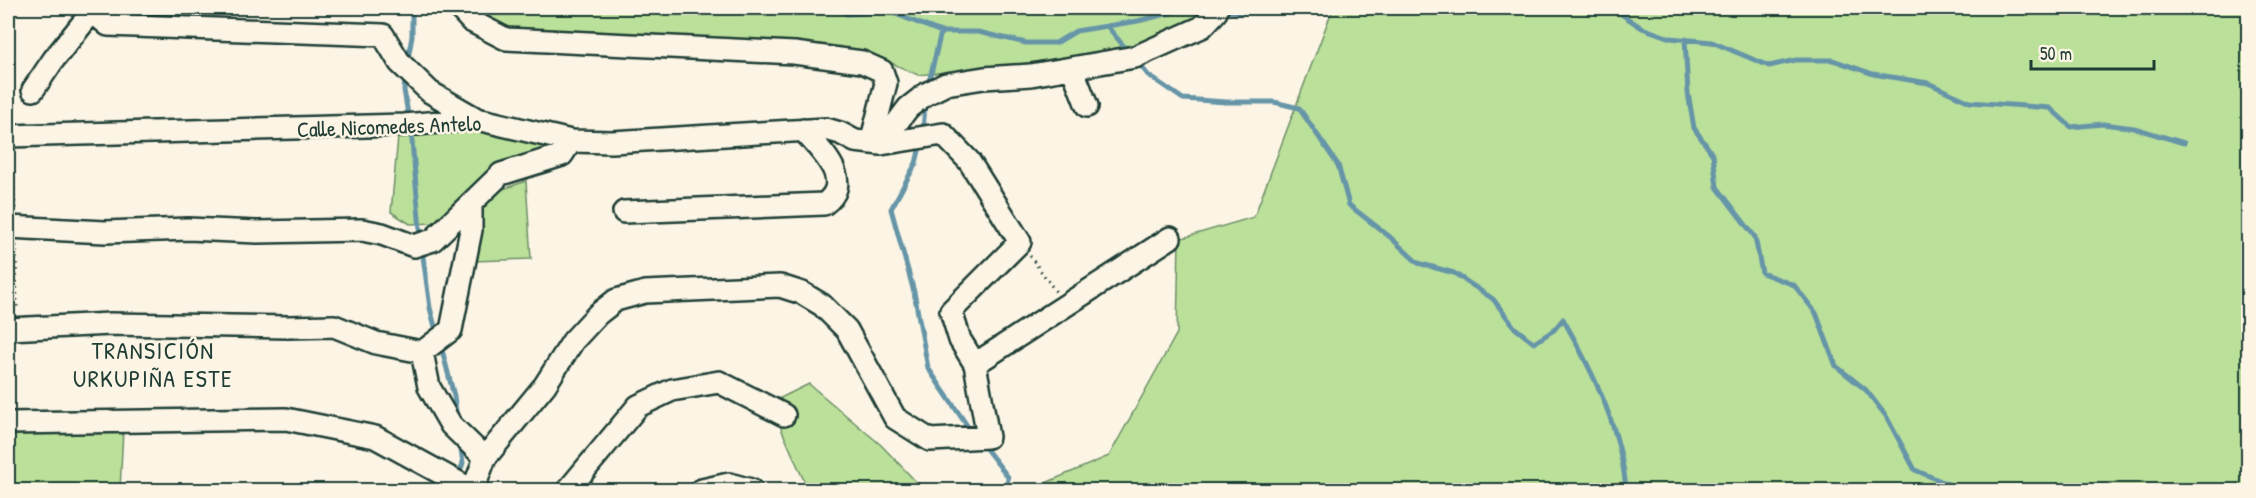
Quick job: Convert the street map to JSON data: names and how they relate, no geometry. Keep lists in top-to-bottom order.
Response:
{
  "streets": {
    "street": ["Calle Nicomedes Antelo"]
  },
  "districts": ["TRANSICIÓN URKUPIÑA ESTE"],
  "scale_bar": "50 m"
}
